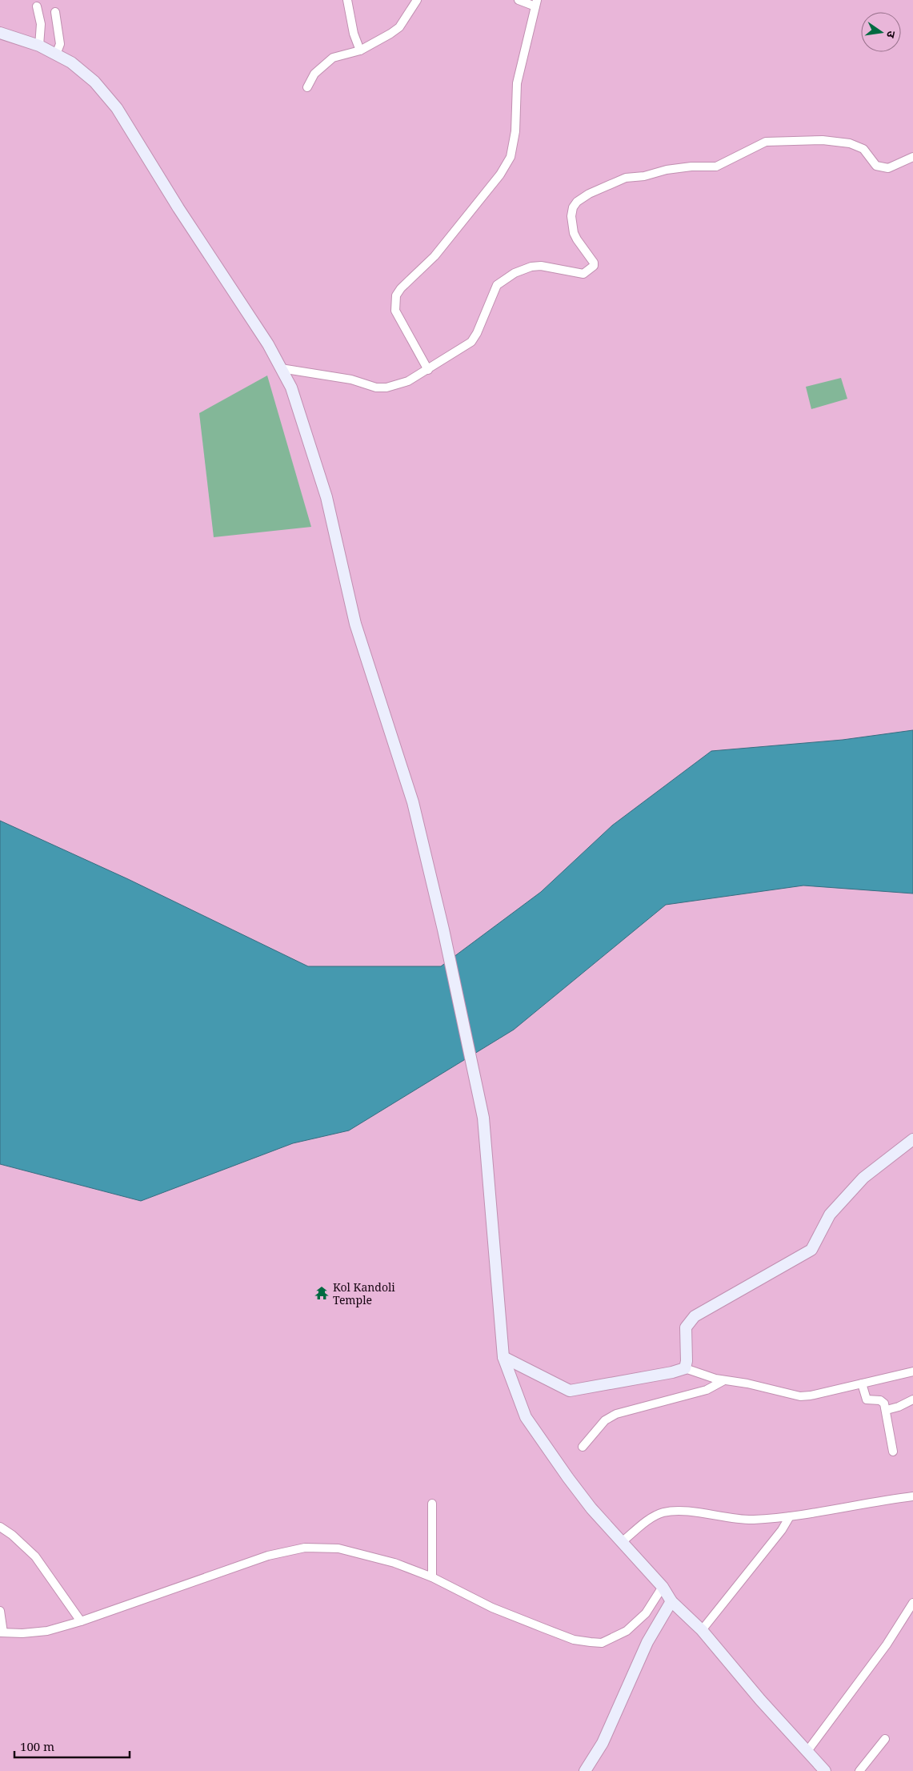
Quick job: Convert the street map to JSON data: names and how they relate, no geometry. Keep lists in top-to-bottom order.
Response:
{
  "places": {
    "temple": ["Kol Kandoli Temple"]
  },
  "scale_bar": "100 m",
  "north": "right"
}
